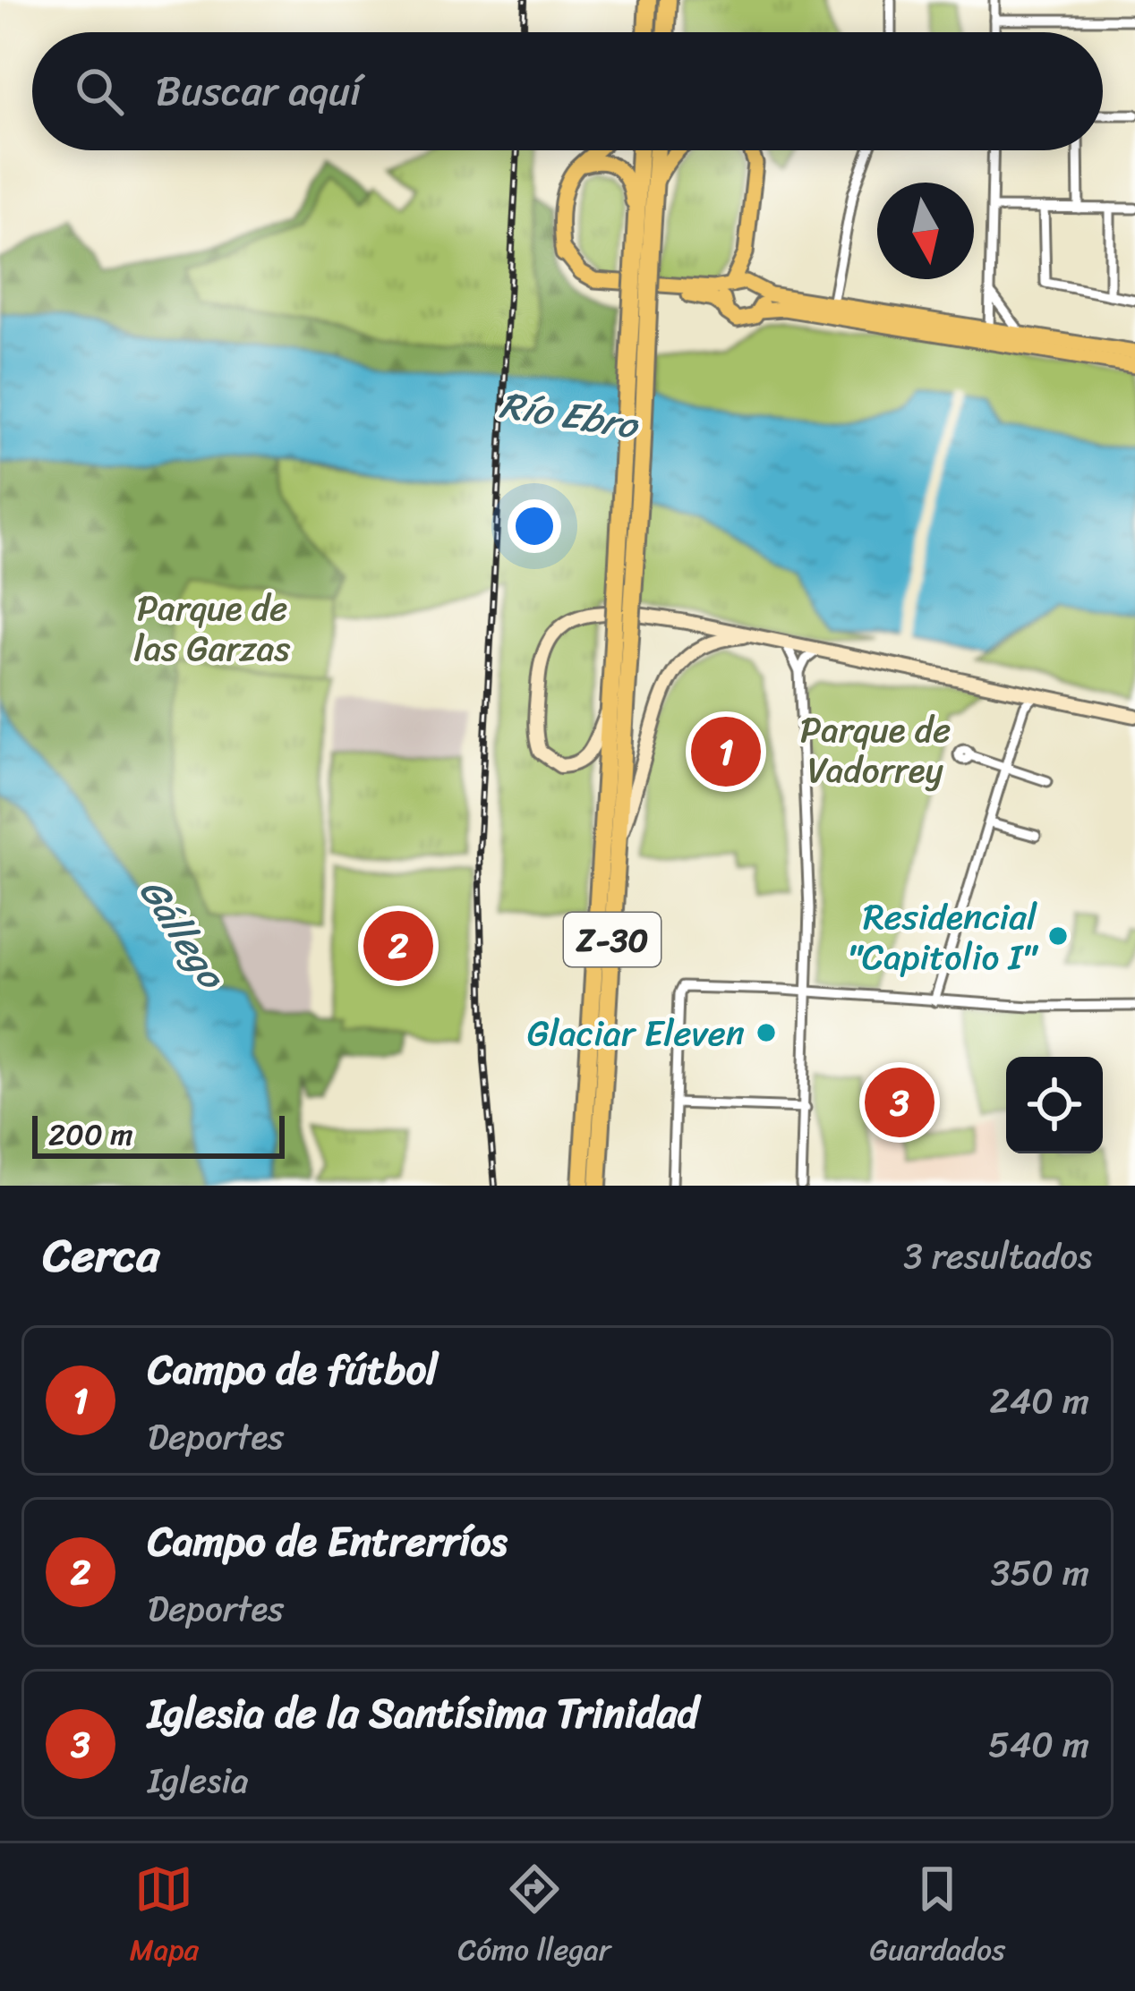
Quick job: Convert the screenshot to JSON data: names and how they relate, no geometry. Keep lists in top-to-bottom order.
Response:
{
  "streets": {
    "highway": ["Z-30"]
  },
  "water": ["Río Ebro", "Gállego"],
  "parks": ["Parque de las Garzas", "Parque de Vadorrey"],
  "places": ["Residencial \"Capitolio I\"", "Glaciar Eleven"],
  "scale_bar": "200 m",
  "north": "bottom",
  "page": {
    "search": "Buscar aquí",
    "pins": ["1", "2", "3"],
    "scale": "200 m",
    "heading": ["Cerca", "3 resultados"],
    "list": [
      {
        "mark": "1",
        "name": "Campo de fútbol",
        "note": "Deportes",
        "value": "240 m"
      },
      {
        "mark": "2",
        "name": "Campo de Entrerríos",
        "note": "Deportes",
        "value": "350 m"
      },
      {
        "mark": "3",
        "name": "Iglesia de la Santísima Trinidad",
        "note": "Iglesia",
        "value": "540 m"
      }
    ],
    "nav": ["Mapa", "Cómo llegar", "Guardados"]
  }
}
